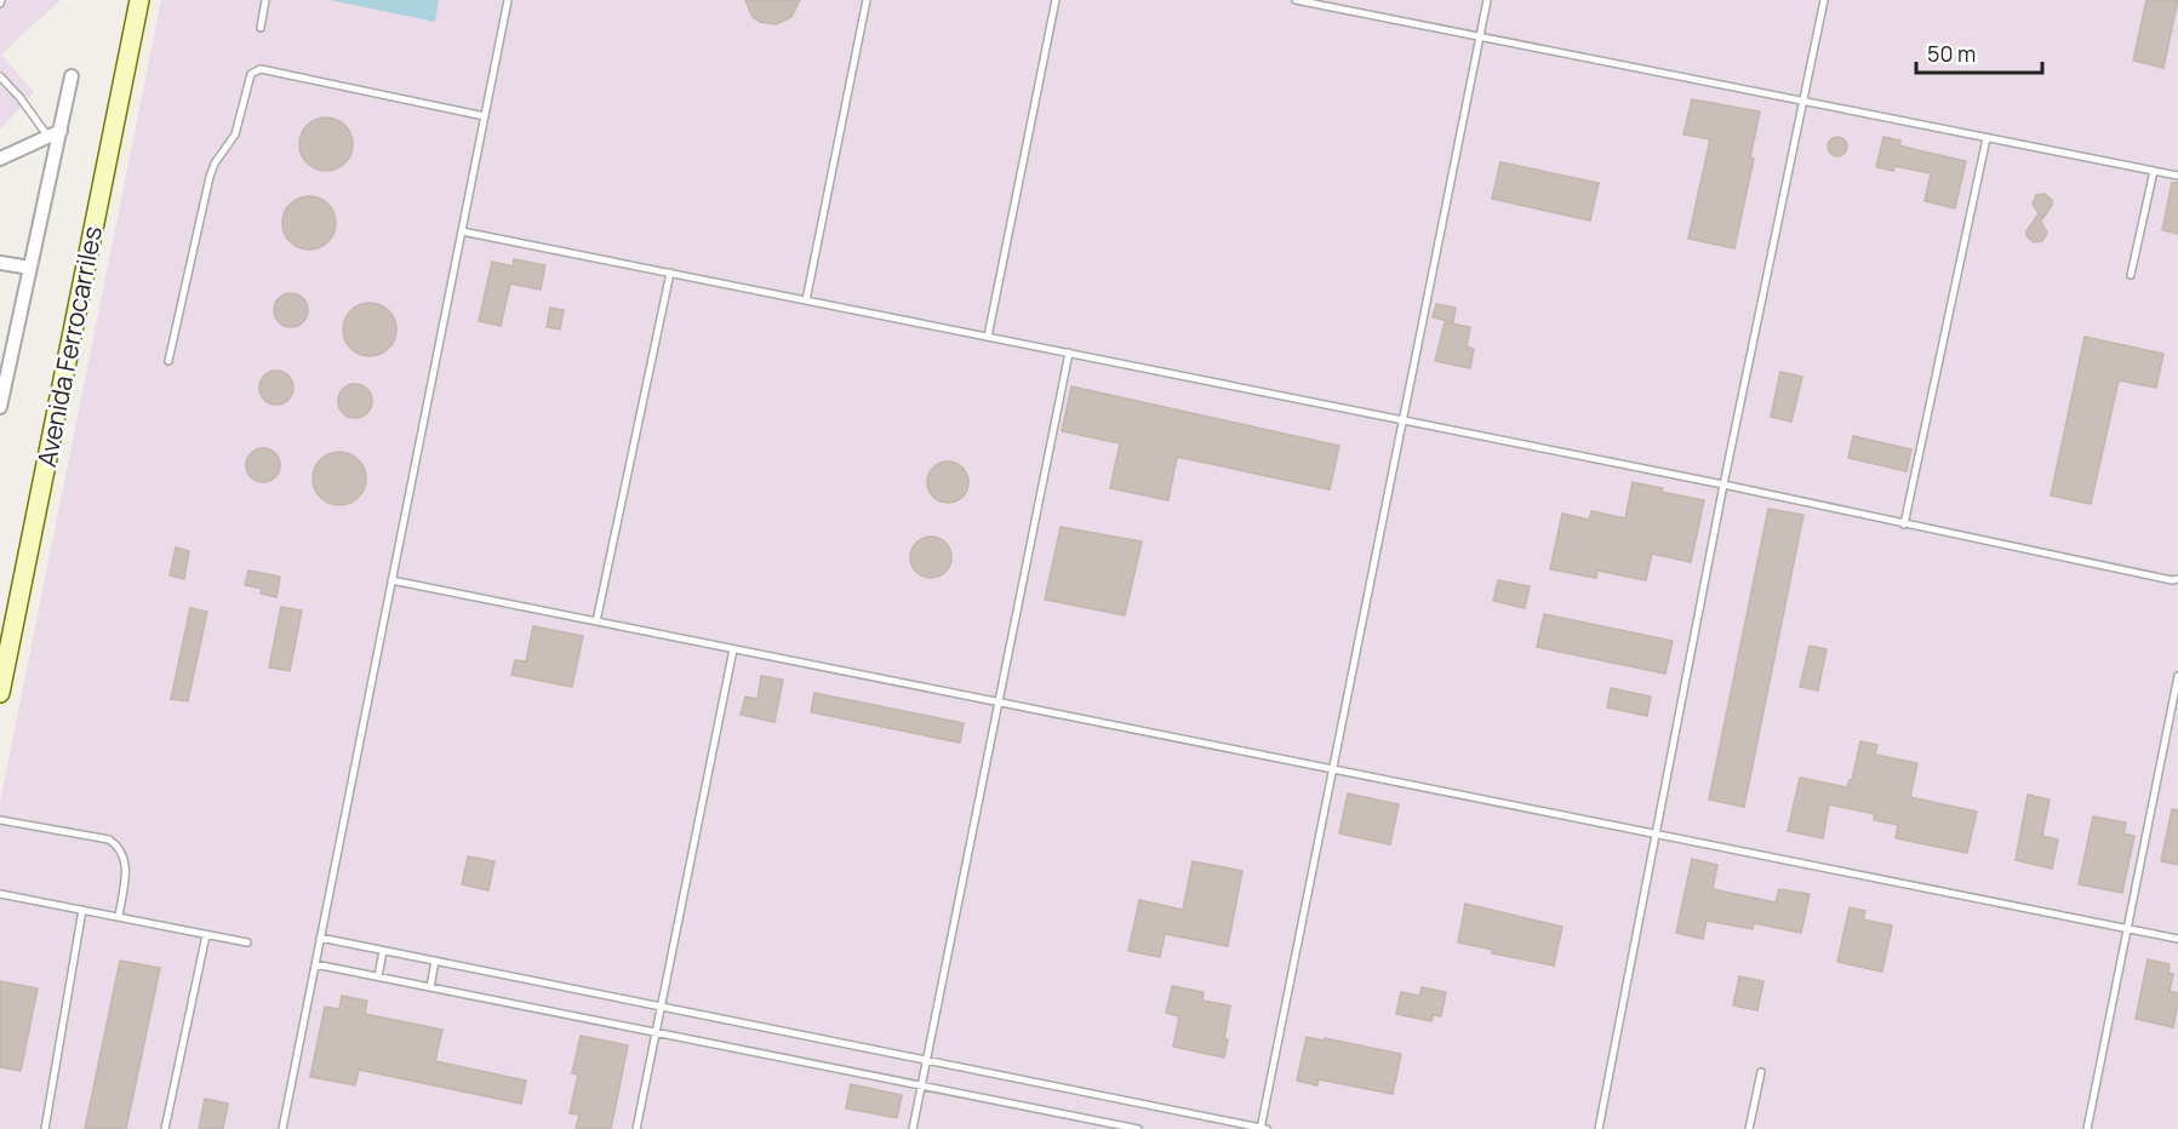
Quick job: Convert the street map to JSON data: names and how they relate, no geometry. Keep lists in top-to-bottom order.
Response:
{
  "streets": {
    "main road": ["Avenida Ferrocarriles"]
  },
  "scale_bar": "50 m"
}
